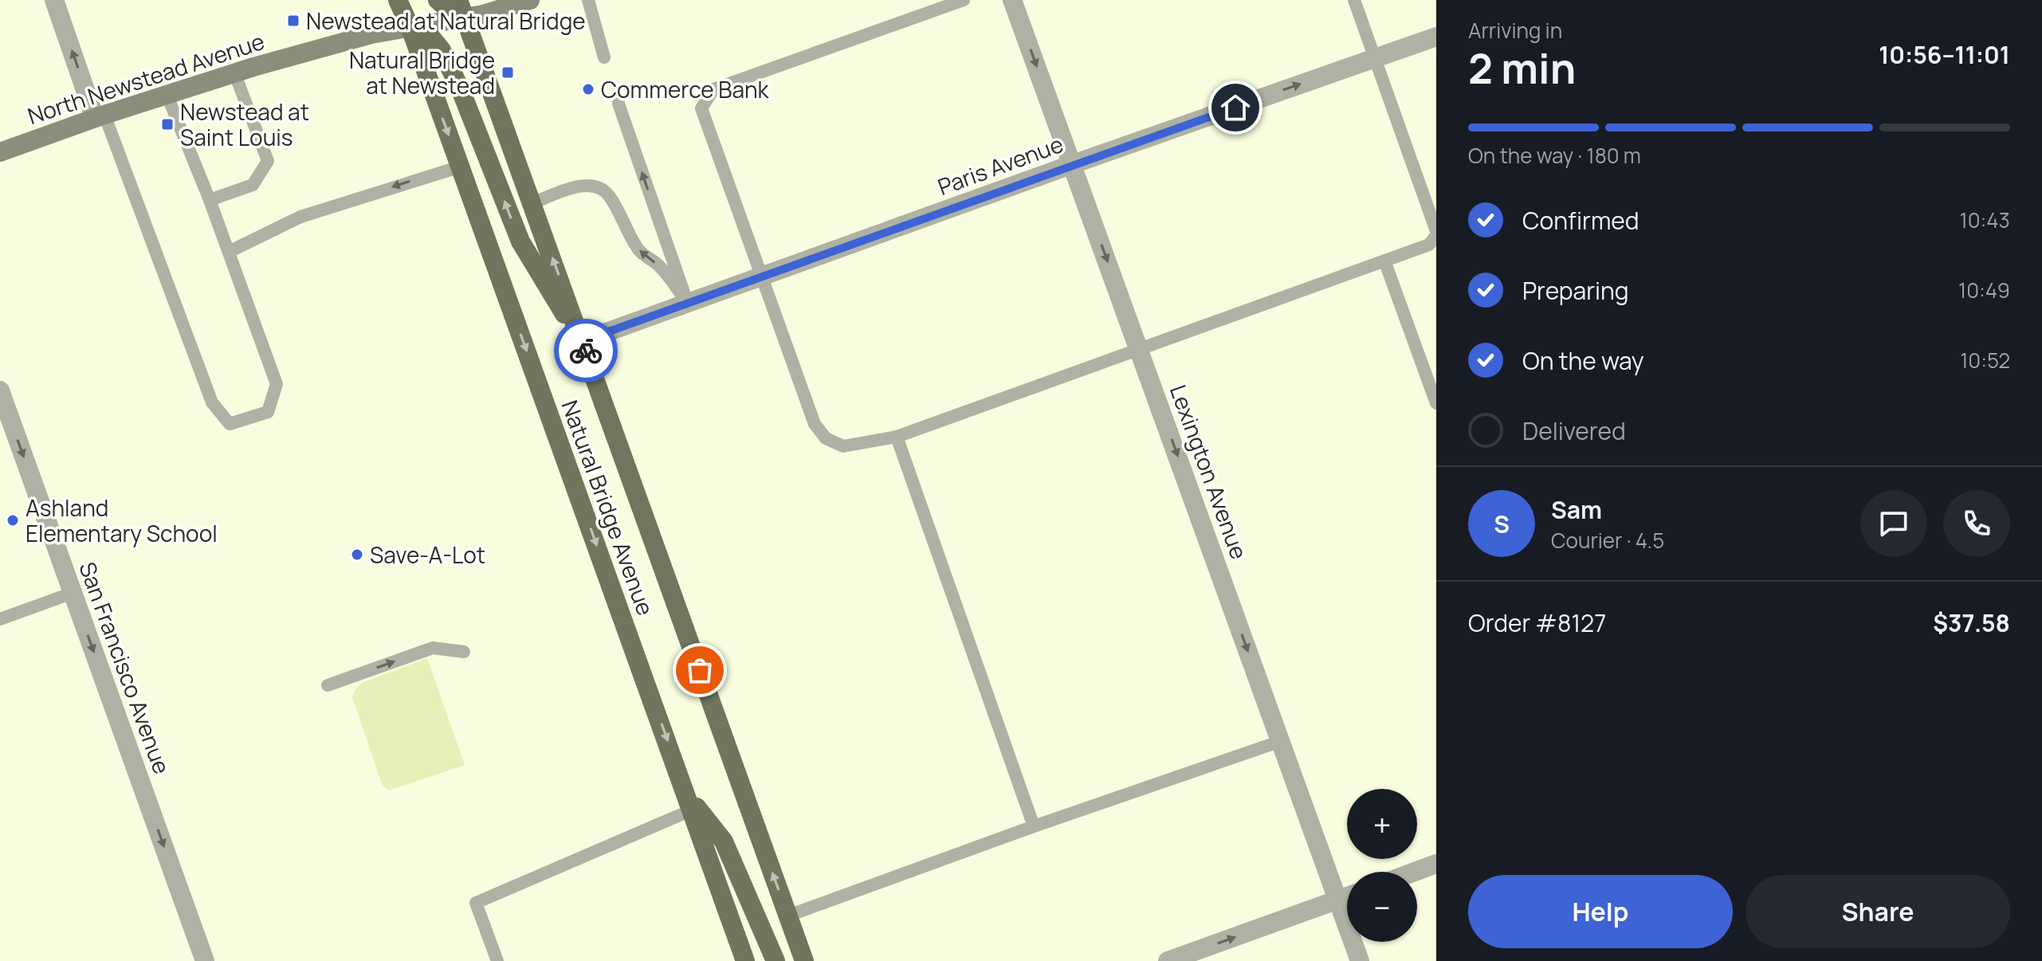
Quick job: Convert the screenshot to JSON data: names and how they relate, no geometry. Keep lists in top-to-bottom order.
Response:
{
  "streets": {
    "main road": ["Natural Bridge Avenue"],
    "street": [
      "North Newstead Avenue",
      "Paris Avenue",
      "Lexington Avenue",
      "San Francisco Avenue"
    ]
  },
  "crossings": [
    ["North Newstead Avenue", "Natural Bridge Avenue"],
    ["Paris Avenue", "Lexington Avenue"],
    ["Paris Avenue", "Natural Bridge Avenue"]
  ],
  "one_way": ["Paris Avenue", "Lexington Avenue", "San Francisco Avenue"],
  "places": {
    "transit": ["Newstead at Natural Bridge", "Natural Bridge at Newstead", "Newstead at Saint Louis"],
    "other": ["Commerce Bank", "Ashland Elementary School", "Save-A-Lot"]
  },
  "page": {
    "heading": ["2 min", "Arriving in", "10:56–11:01"],
    "panel": [
      "Sam",
      "Courier · 4.5",
      "Order #8127",
      "$37.58"
    ],
    "bar": "On the way · 180 m",
    "list": [
      ["Confirmed", "10:43"],
      ["Preparing", "10:49"],
      ["On the way", "10:52"],
      "Delivered"
    ],
    "round": "S",
    "map_buttons": ["+", "−"],
    "buttons": ["Help", "Share"]
  }
}
